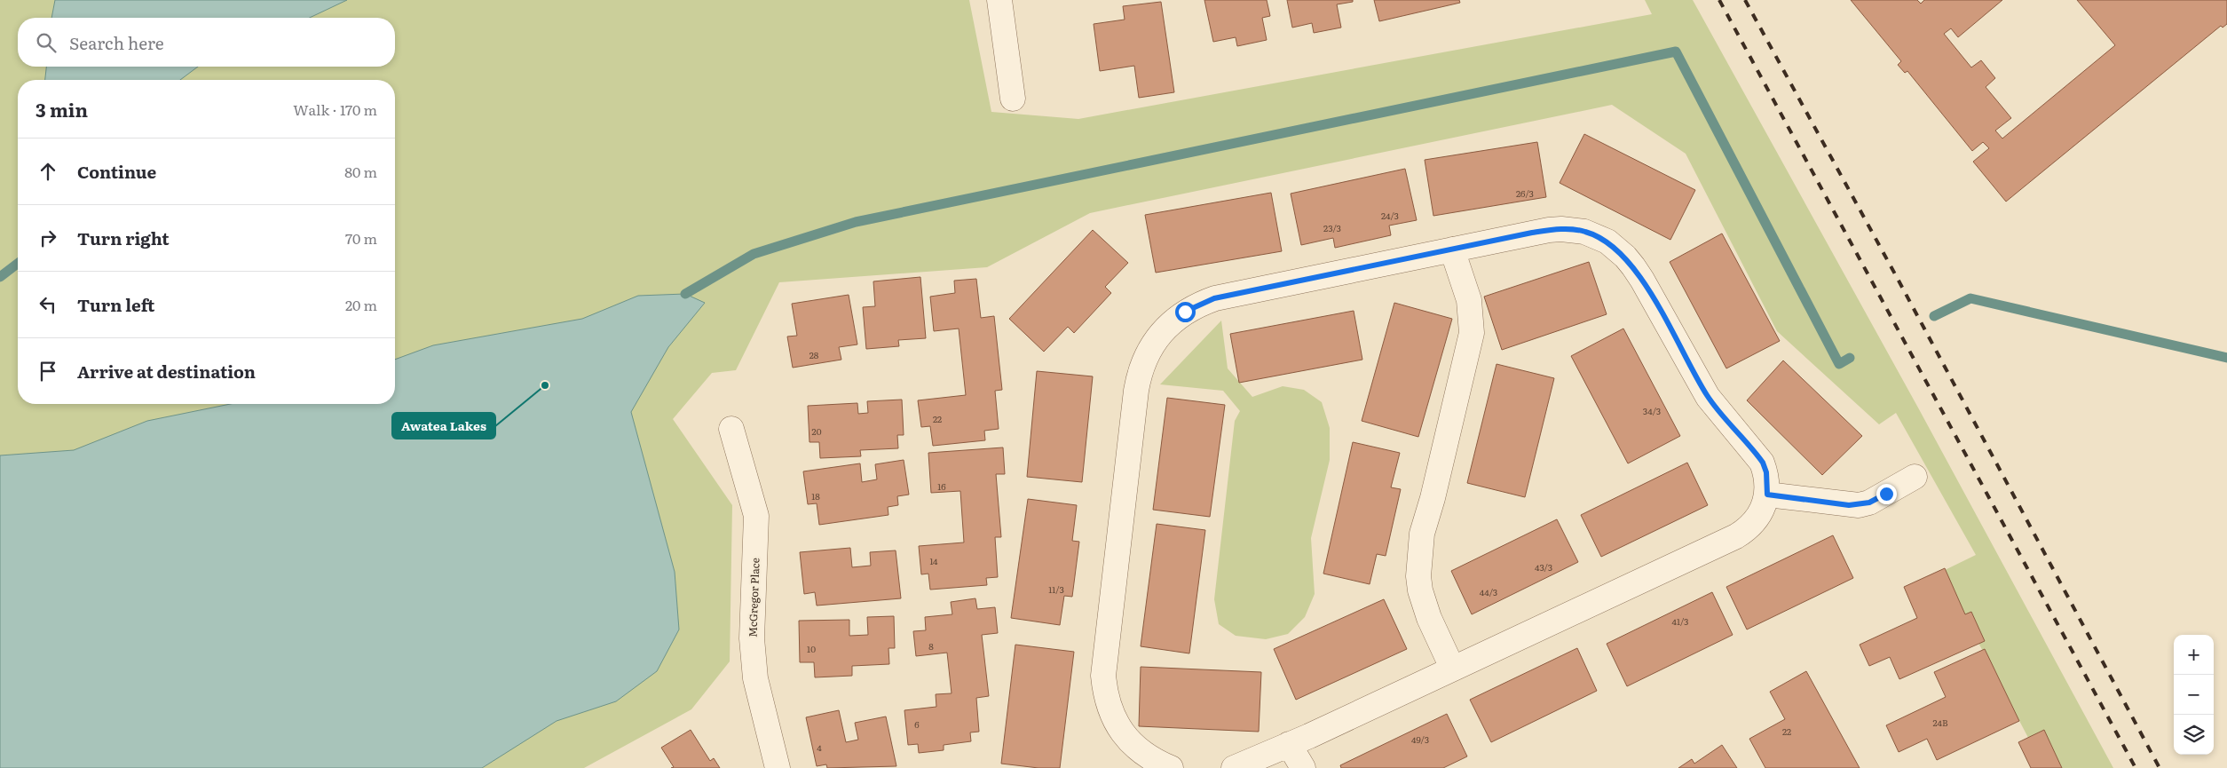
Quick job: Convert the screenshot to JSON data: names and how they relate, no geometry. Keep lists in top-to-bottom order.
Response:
{
  "streets": {
    "street": ["McGregor Place"]
  },
  "places": ["Awatea Lakes"],
  "house_numbers": [
    "26/3",
    "24/3",
    "23/3",
    "28",
    "34/3",
    "22",
    "20",
    "16",
    "18",
    "14",
    "43/3",
    "11/3",
    "44/3",
    "41/3",
    "8",
    "10",
    "24B",
    "6",
    "22",
    "49/3",
    "4"
  ],
  "page": {
    "search": "Search here",
    "heading": ["3 min", "Walk · 170 m"],
    "list": [
      ["Continue", "80 m"],
      ["Turn right", "70 m"],
      ["Turn left", "20 m"],
      "Arrive at destination"
    ],
    "map_buttons": ["+", "−"]
  }
}
